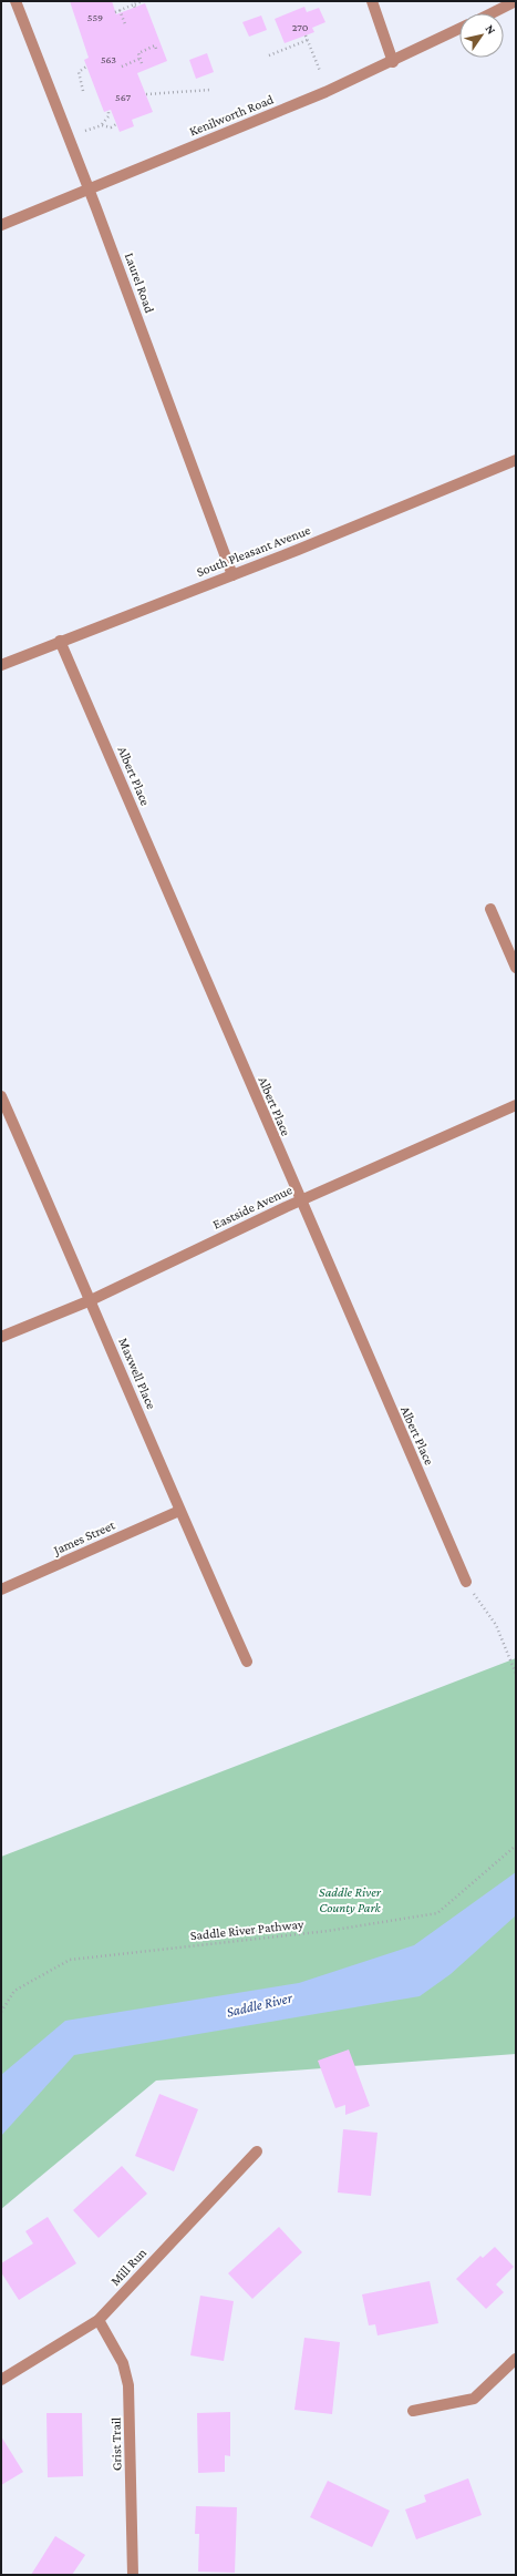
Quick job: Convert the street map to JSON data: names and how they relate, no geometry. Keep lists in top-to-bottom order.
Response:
{
  "streets": {
    "street": [
      "Kenilworth Road",
      "Laurel Road",
      "South Pleasant Avenue",
      "Albert Place",
      "Eastside Avenue",
      "Maxwell Place",
      "James Street",
      "Mill Run",
      "Grist Trail"
    ],
    "path": ["Saddle River Pathway"]
  },
  "crossings": [
    ["Kenilworth Road", "Laurel Road"],
    ["Laurel Road", "South Pleasant Avenue"],
    ["South Pleasant Avenue", "Albert Place"],
    ["Albert Place", "Eastside Avenue"],
    ["Eastside Avenue", "Maxwell Place"],
    ["Maxwell Place", "James Street"],
    ["Mill Run", "Grist Trail"]
  ],
  "water": ["Saddle River"],
  "parks": ["Saddle River County Park"],
  "house_numbers": [
    "559",
    "270",
    "563",
    "567"
  ],
  "north": "top right"
}
